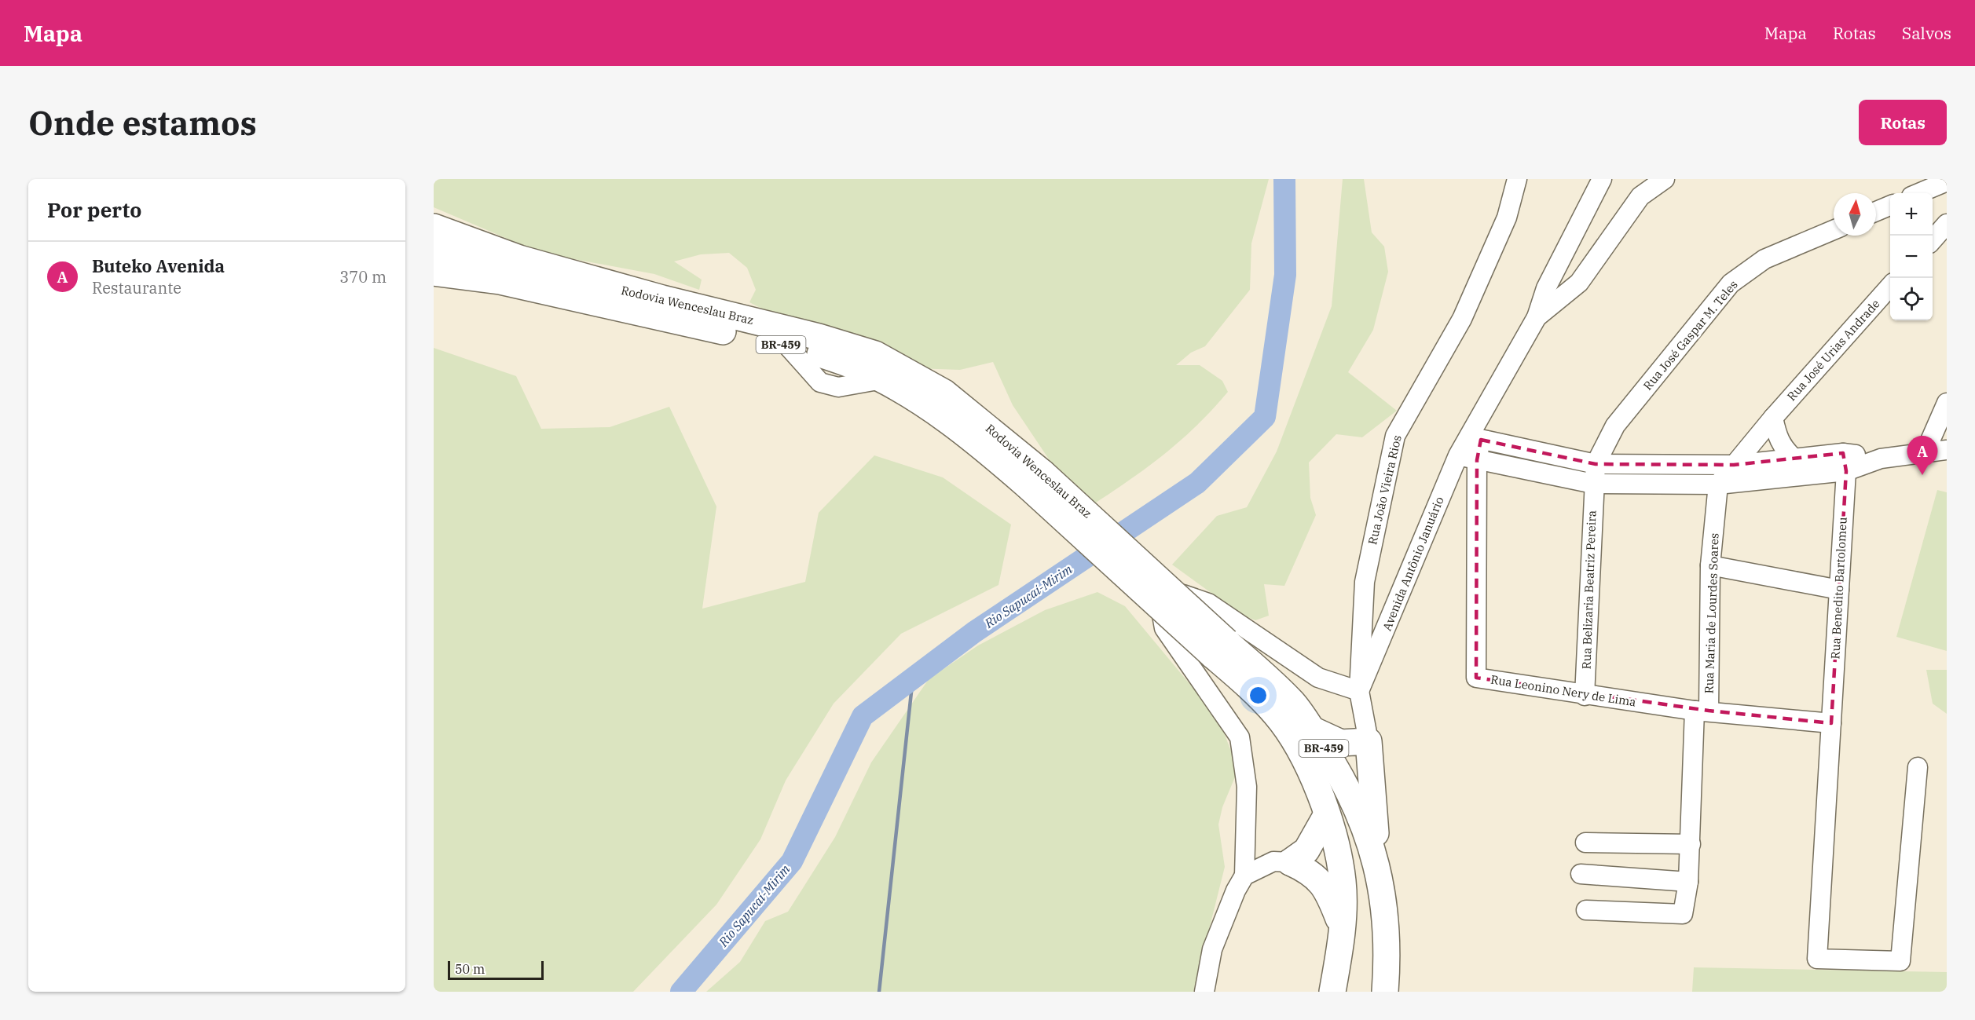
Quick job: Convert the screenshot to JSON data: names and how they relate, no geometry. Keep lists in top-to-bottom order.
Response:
{
  "streets": {
    "highway": ["Rodovia Wenceslau Braz", "BR-459"],
    "street": [
      "Rua José Gaspar M. Teles",
      "Rua José Urias Andrade",
      "Rua João Vieira Rios",
      "Avenida Antônio Januário",
      "Rua Benedito Bartolomeu",
      "Rua Belizaria Beatriz Pereira",
      "Rua Maria de Lourdes Soares",
      "Rua Leonino Nery de Lima"
    ]
  },
  "crossings": [
    ["Rodovia Wenceslau Braz", "BR-459"],
    ["Rua José Gaspar M. Teles", "Rua Belizaria Beatriz Pereira"],
    ["Rua João Vieira Rios", "Avenida Antônio Januário"],
    ["Avenida Antônio Januário", "Rua Leonino Nery de Lima"],
    ["Rua Benedito Bartolomeu", "Rua Leonino Nery de Lima"],
    ["Rua Belizaria Beatriz Pereira", "Rua Leonino Nery de Lima"],
    ["Rua Maria de Lourdes Soares", "Rua Leonino Nery de Lima"]
  ],
  "water": ["Rio Sapucaí-Mirim"],
  "scale_bar": "50 m",
  "north": "top",
  "page": {
    "header": "Mapa",
    "nav": ["Mapa", "Rotas", "Salvos"],
    "buttons": "Rotas",
    "title": "Onde estamos",
    "heading": "Por perto",
    "map_buttons": ["+", "−"],
    "list": [
      {
        "mark": "A",
        "name": "Buteko Avenida",
        "note": "Restaurante",
        "value": "370 m"
      }
    ],
    "pins": "A",
    "scale": "50 m"
  }
}
